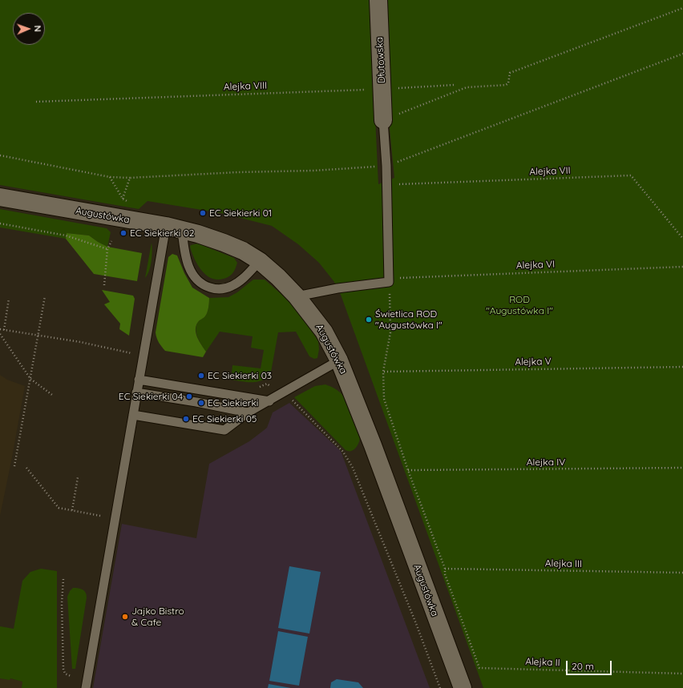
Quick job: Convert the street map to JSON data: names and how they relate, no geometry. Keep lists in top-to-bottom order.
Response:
{
  "streets": {
    "street": ["Dłutowska", "Augustówka"],
    "path": [
      "Alejka VIII",
      "Alejka VII",
      "Alejka VI",
      "Alejka V",
      "Alejka IV",
      "Alejka III",
      "Alejka II"
    ]
  },
  "crossings": [
    ["Dłutowska", "Alejka VIII"],
    ["Alejka III", "Alejka II"]
  ],
  "parks": ["ROD \"Augustówka I\""],
  "places": [
    "EC Siekierki 01",
    "EC Siekierki 02",
    "Świetlica ROD \"Augustówka I\"",
    "EC Siekierki 03",
    "EC Siekierki 04",
    "EC Siekierki",
    "EC Siekierki 05",
    "Jajko Bistro & Cafe"
  ],
  "scale_bar": "20 m",
  "north": "right"
}
